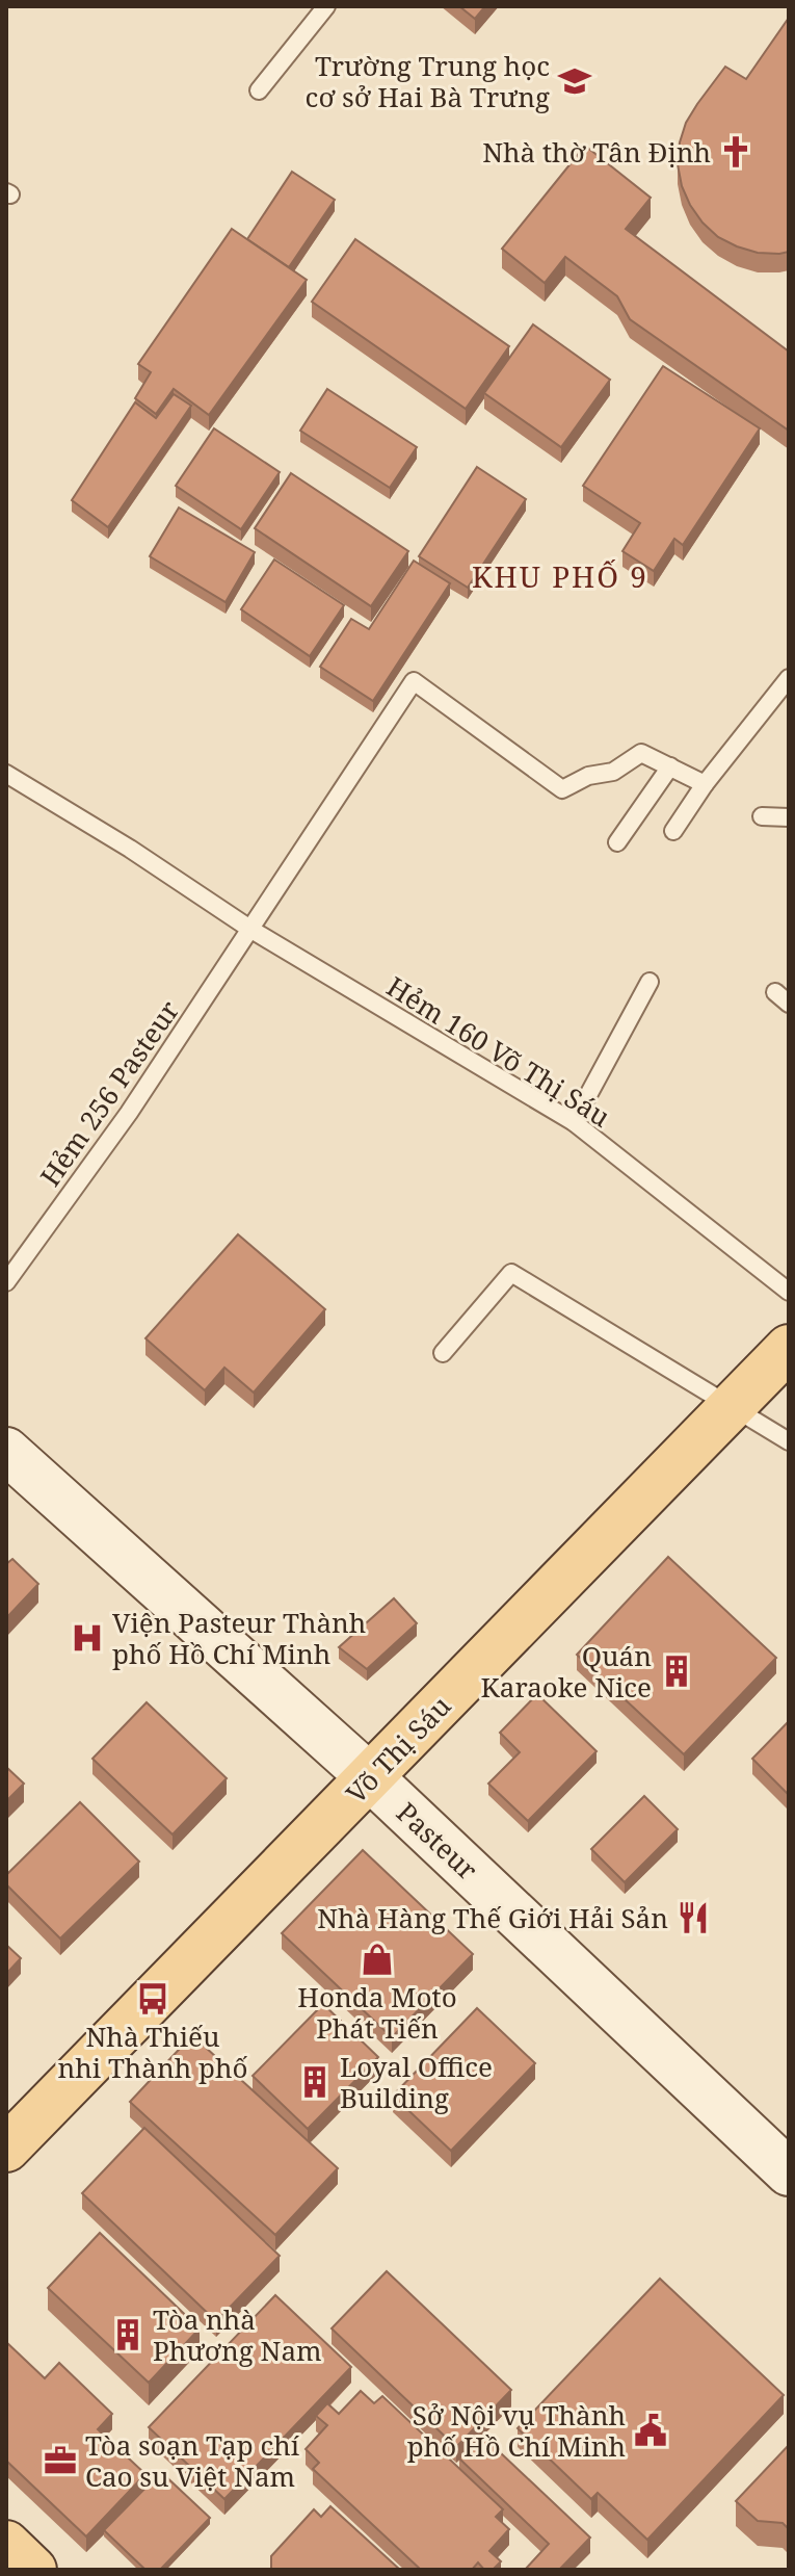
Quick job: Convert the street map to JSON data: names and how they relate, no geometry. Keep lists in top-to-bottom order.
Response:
{
  "streets": {
    "main road": ["Võ Thị Sáu", "Pasteur"],
    "lane": ["Hẻm 160 Võ Thị Sáu", "Hẻm 256 Pasteur"]
  },
  "crossings": [
    ["Hẻm 160 Võ Thị Sáu", "Hẻm 256 Pasteur"],
    ["Võ Thị Sáu", "Pasteur"]
  ],
  "districts": ["KHU PHỐ 9"],
  "places": {
    "school or university": ["Trường Trung học cơ sở Hai Bà Trưng"],
    "church": ["Nhà thờ Tân Định"],
    "hospital": ["Viện Pasteur Thành phố Hồ Chí Minh"],
    "building": ["Quán Karaoke Nice", "Loyal Office Building", "Tòa nhà Phương Nam"],
    "restaurant": ["Nhà Hàng Thế Giới Hải Sản"],
    "shop": ["Honda Moto Phát Tiến"],
    "bus stop": ["Nhà Thiếu nhi Thành phố"],
    "public building": ["Sở Nội vụ Thành phố Hồ Chí Minh"],
    "office": ["Tòa soạn Tạp chí Cao su Việt Nam"]
  }
}
